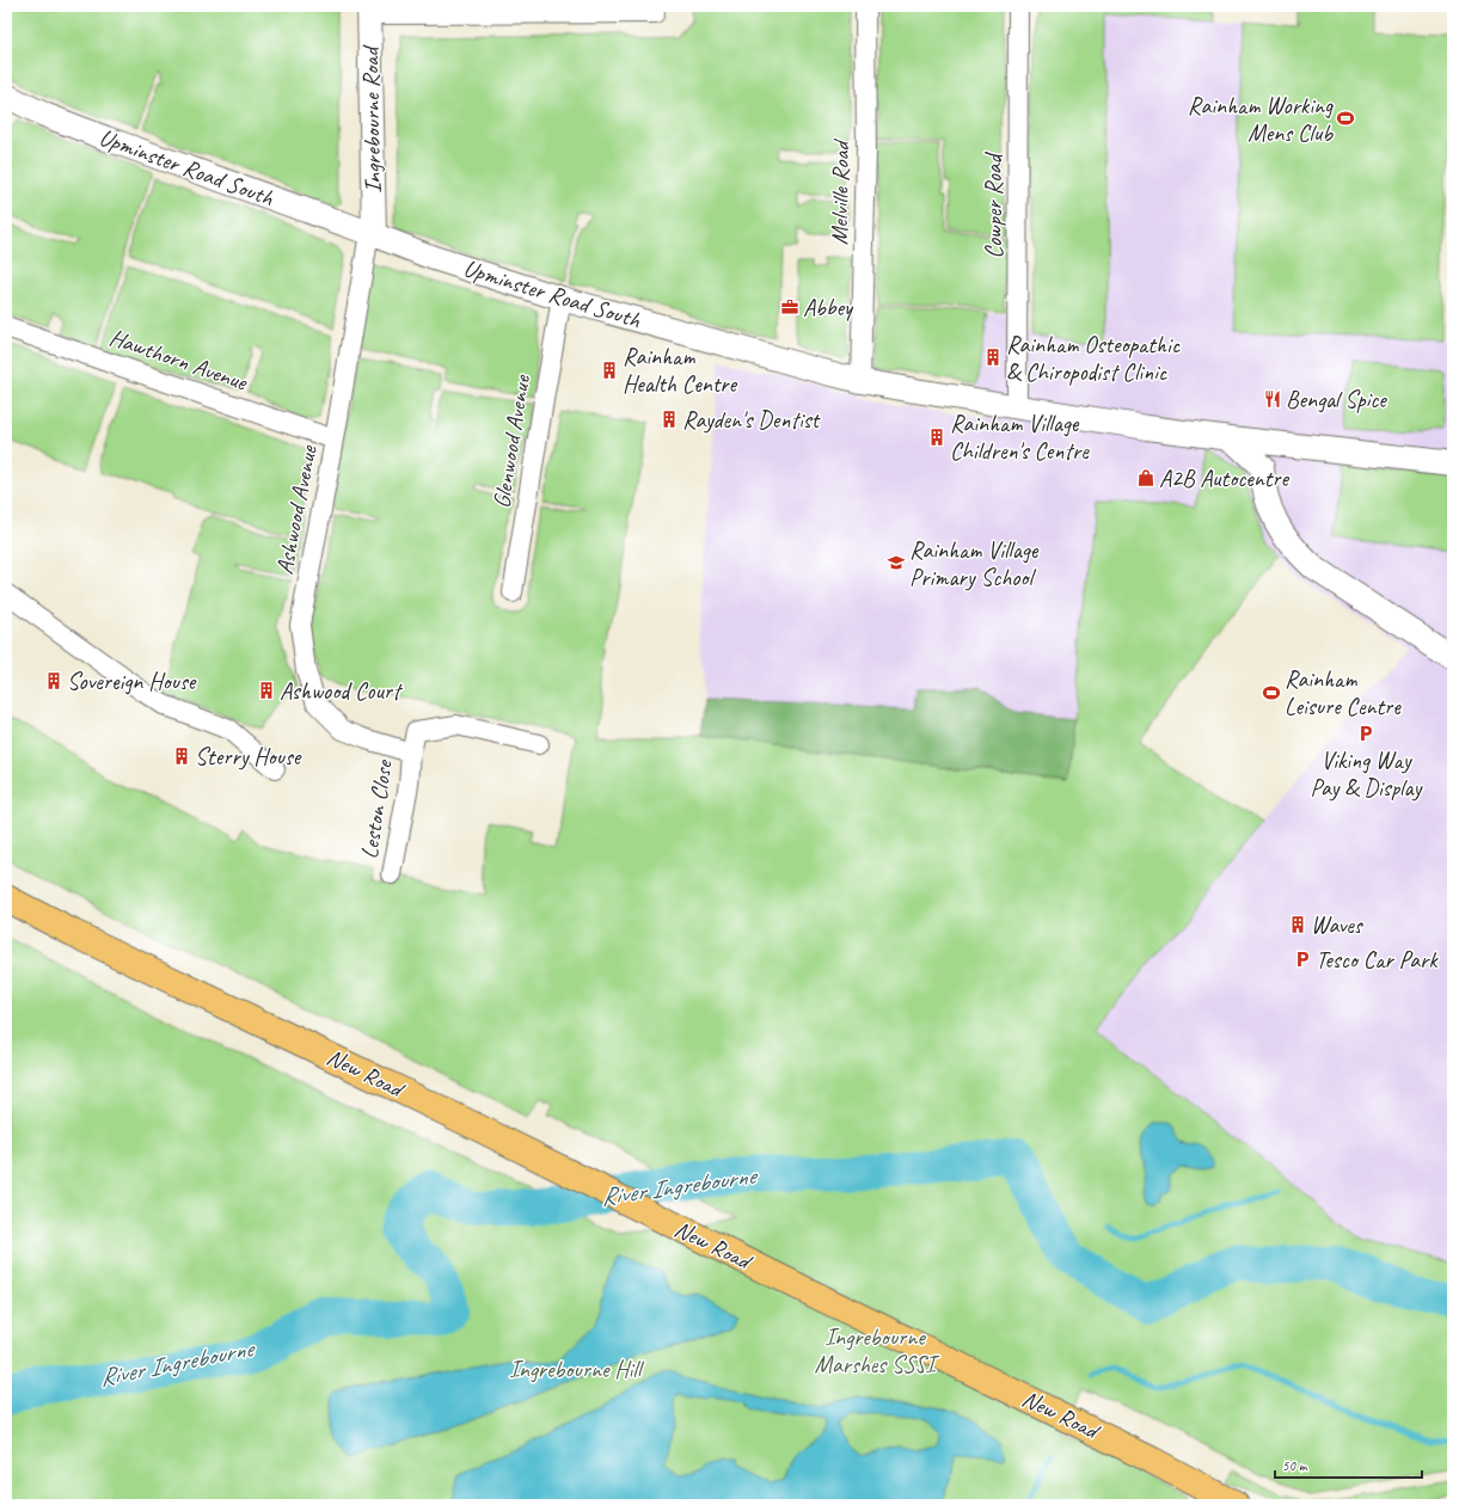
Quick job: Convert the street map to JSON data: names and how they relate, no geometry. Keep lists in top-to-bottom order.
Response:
{
  "streets": {
    "main road": ["New Road"],
    "street": [
      "Ingrebourne Road",
      "Upminster Road South",
      "Melville Road",
      "Cowper Road",
      "Hawthorn Avenue",
      "Glenwood Avenue",
      "Ashwood Avenue",
      "Leston Close"
    ]
  },
  "crossings": [
    ["Ingrebourne Road", "Upminster Road South"],
    ["Ingrebourne Road", "Ashwood Avenue"],
    ["Upminster Road South", "Melville Road"],
    ["Upminster Road South", "Cowper Road"],
    ["Upminster Road South", "Glenwood Avenue"],
    ["Upminster Road South", "Ashwood Avenue"],
    ["Hawthorn Avenue", "Ashwood Avenue"],
    ["Ashwood Avenue", "Leston Close"]
  ],
  "water": ["River Ingrebourne"],
  "parks": ["Ingrebourne Marshes SSSI", "Ingrebourne Hill"],
  "places": {
    "sports": ["Rainham Working Mens Club", "Rainham Leisure Centre"],
    "office": ["Abbey"],
    "building": [
      "Rainham Osteopathic & Chiropodist Clinic",
      "Rainham Health Centre",
      "Rayden's Dentist",
      "Rainham Village Children's Centre",
      "Sovereign House",
      "Ashwood Court",
      "Sterry House",
      "Waves"
    ],
    "restaurant": ["Bengal Spice"],
    "shop": ["A2B Autocentre"],
    "school or university": ["Rainham Village Primary School"],
    "parking": ["Viking Way Pay & Display", "Tesco Car Park"]
  },
  "scale_bar": "50 m"
}
